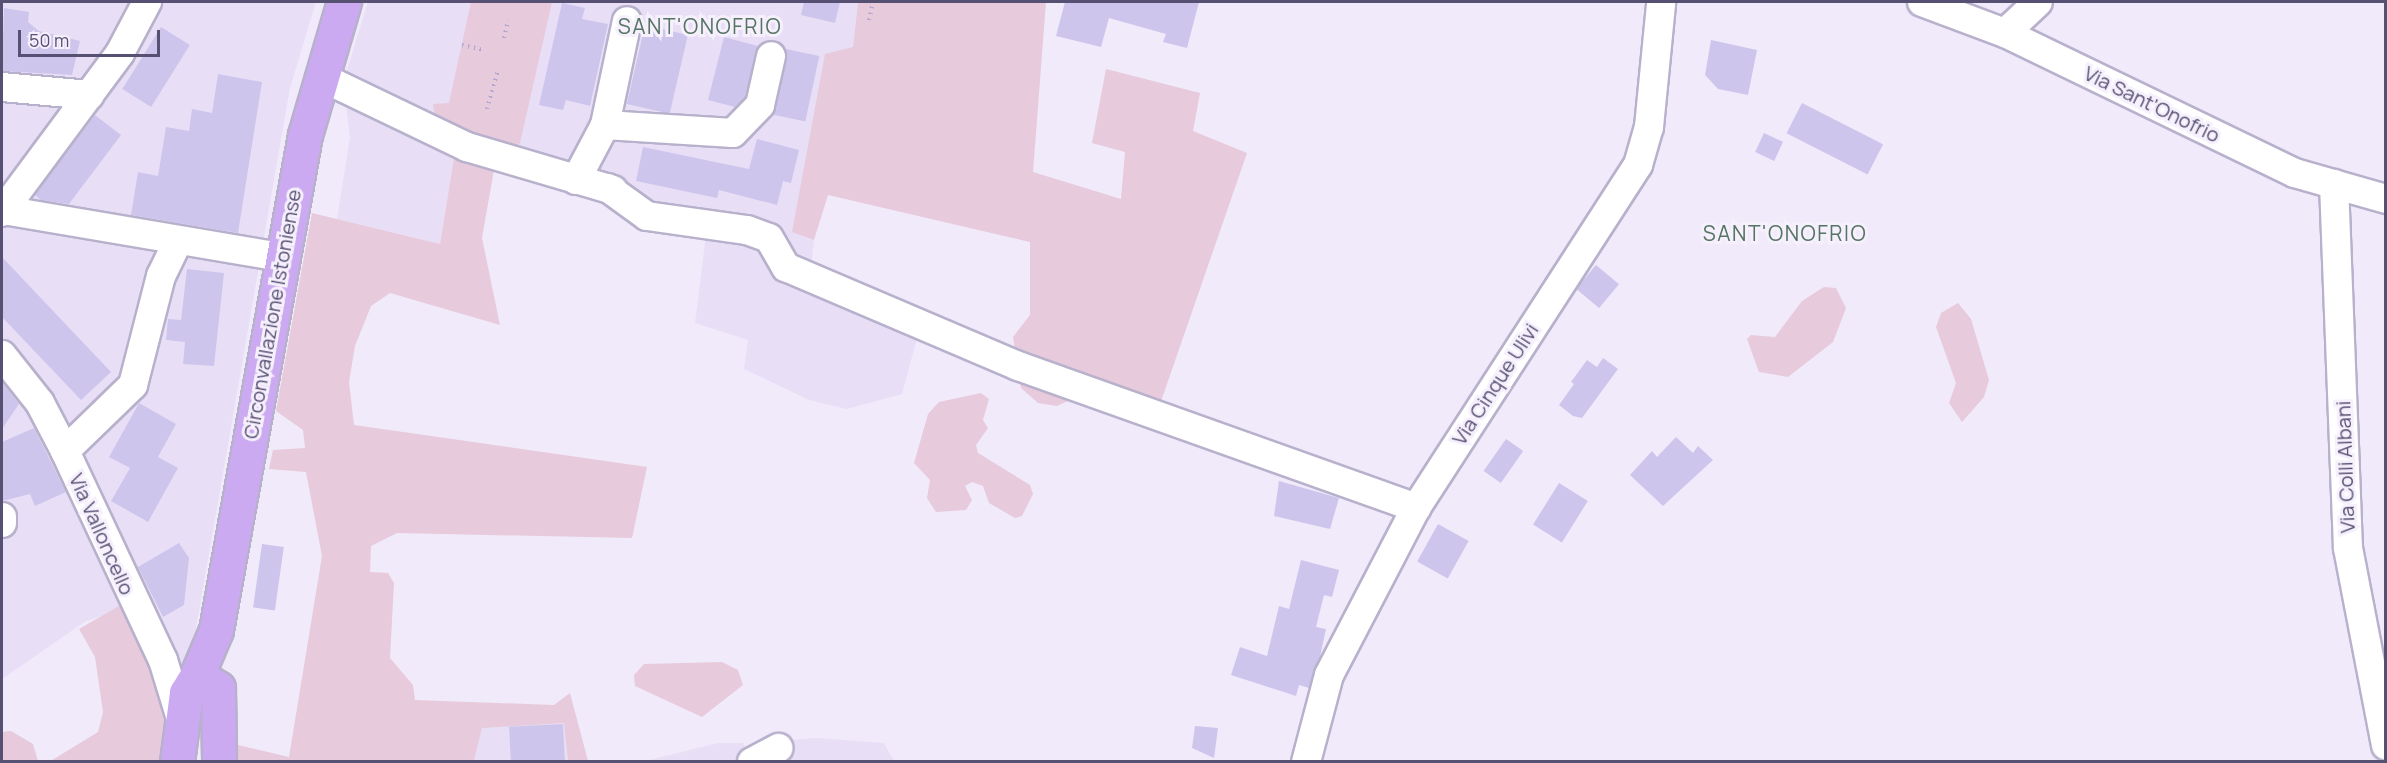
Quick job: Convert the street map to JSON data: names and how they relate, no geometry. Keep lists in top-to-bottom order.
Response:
{
  "streets": {
    "main road": ["Circonvallazione Istoniense"],
    "street": [
      "Via Sant'Onofrio",
      "Via Cinque Ulivi",
      "Via Colli Albani",
      "Via Valloncello"
    ]
  },
  "crossings": [
    ["Via Sant'Onofrio", "Via Colli Albani"],
    ["Circonvallazione Istoniense", "Via Valloncello"]
  ],
  "districts": ["SANT'ONOFRIO", "SANT'ONOFRIO"],
  "scale_bar": "50 m"
}
